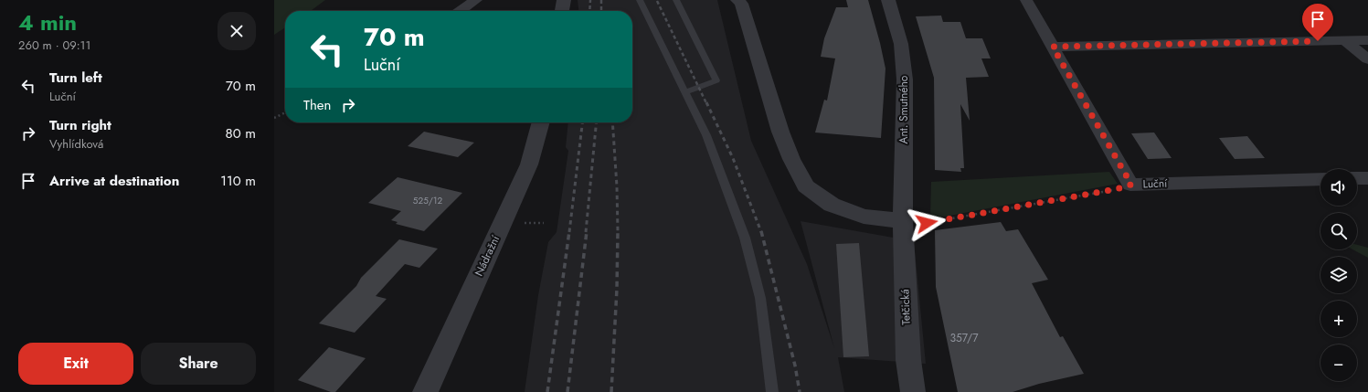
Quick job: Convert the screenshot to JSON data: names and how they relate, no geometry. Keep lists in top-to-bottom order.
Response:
{
  "streets": {
    "street": [
      "Ant. Smutného",
      "Luční",
      "Nádražní",
      "Tetčická"
    ]
  },
  "crossings": [
    ["Ant. Smutného", "Tetčická"]
  ],
  "house_numbers": ["525/12", "357/7"],
  "page": {
    "heading": ["4 min", "260 m · 09:11"],
    "turn": ["70 m", "Luční"],
    "list": [
      {
        "name": "Turn left",
        "note": "Luční",
        "value": "70 m"
      },
      {
        "name": "Turn right",
        "note": "Vyhlídková",
        "value": "80 m"
      },
      {
        "name": "Arrive at destination",
        "value": "110 m"
      }
    ],
    "then": "Then",
    "map_buttons": ["+", "−"],
    "buttons": ["Exit", "Share"]
  }
}
